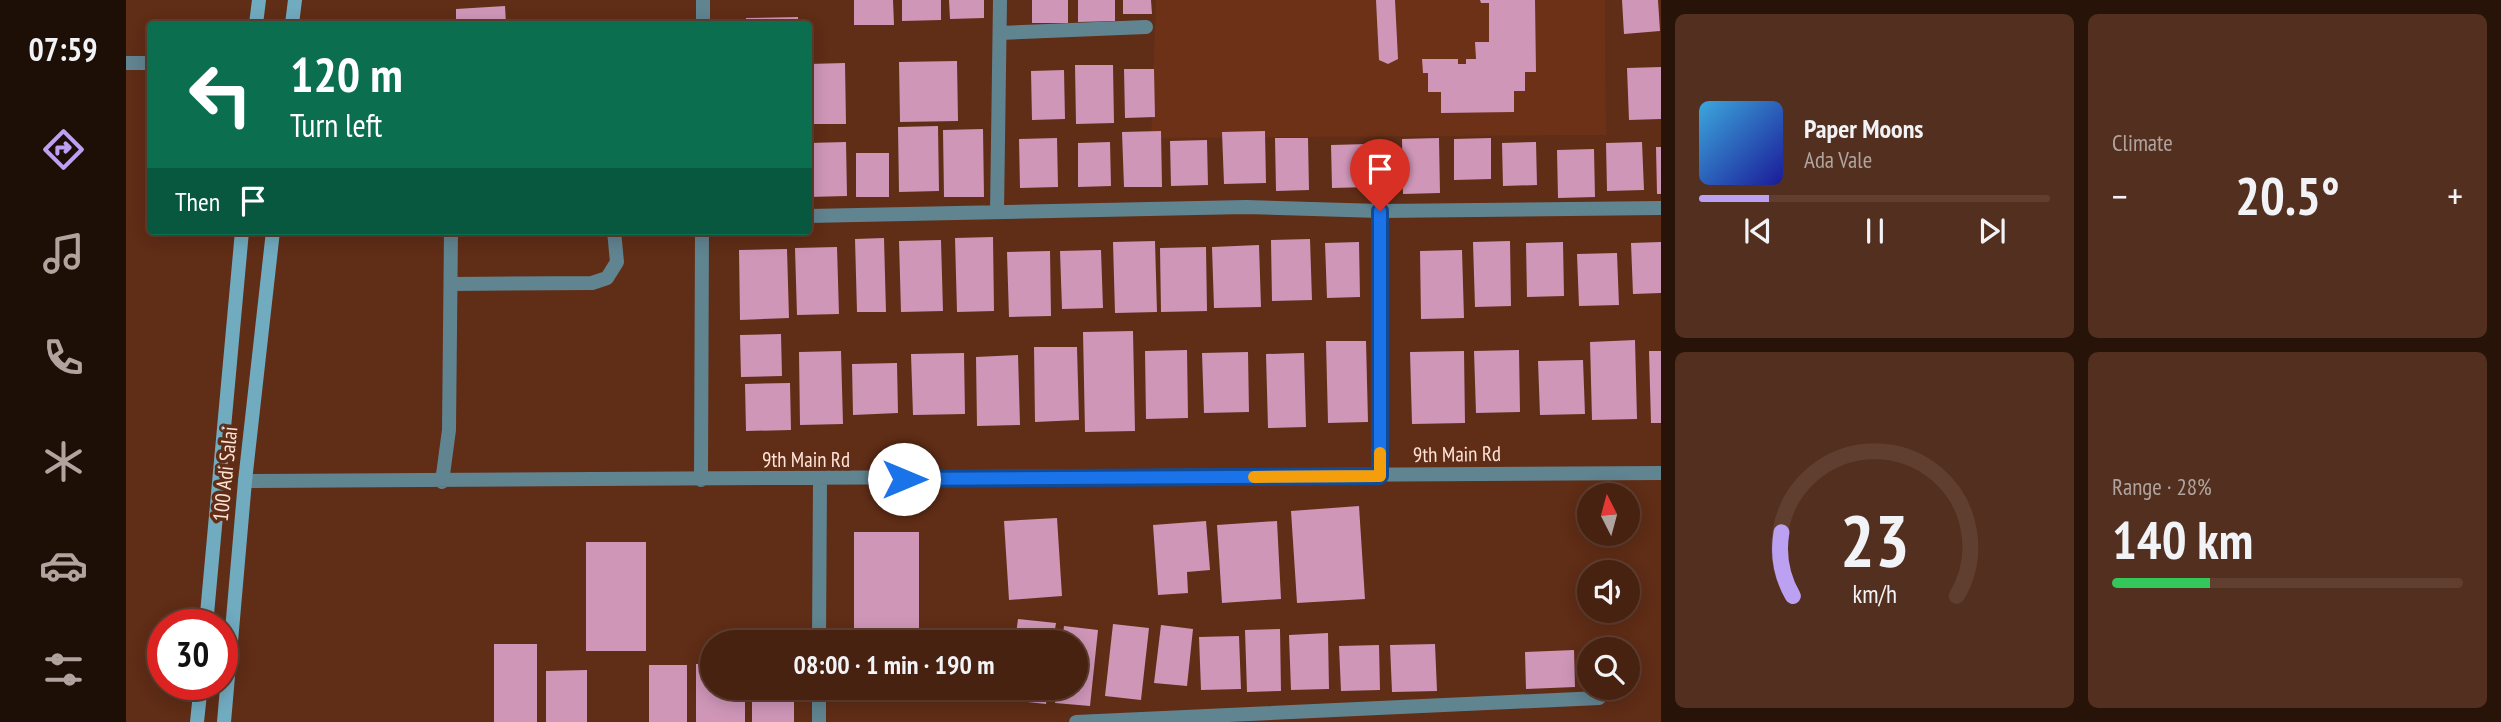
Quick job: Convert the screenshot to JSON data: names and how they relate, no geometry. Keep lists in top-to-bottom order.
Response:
{
  "streets": {
    "main road": ["100 Adi Salai"],
    "street": ["9th Main Rd"]
  },
  "crossings": [
    ["9th Main Rd", "100 Adi Salai"]
  ],
  "north": "top",
  "page": {
    "tabs": "07:59",
    "tile": [
      "Climate",
      ["Range · 28%", "140 km"]
    ],
    "turn": ["120 m", "Turn left"],
    "song": ["Paper Moons", "Ada Vale"],
    "heat": ["−", "20.5°", "+"],
    "then": "Then",
    "limit": "30",
    "trip": "08:00 · 1 min · 190 m",
    "gauge": ["23", "km/h"]
  }
}
